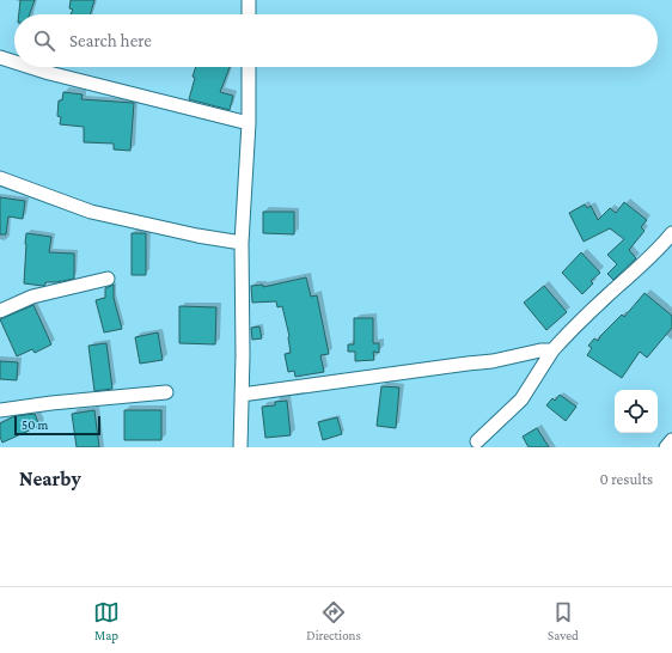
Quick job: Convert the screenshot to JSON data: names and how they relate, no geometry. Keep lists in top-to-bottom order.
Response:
{
  "scale_bar": "50 m",
  "page": {
    "search": "Search here",
    "scale": "50 m",
    "heading": ["Nearby", "0 results"],
    "nav": ["Map", "Directions", "Saved"]
  }
}
